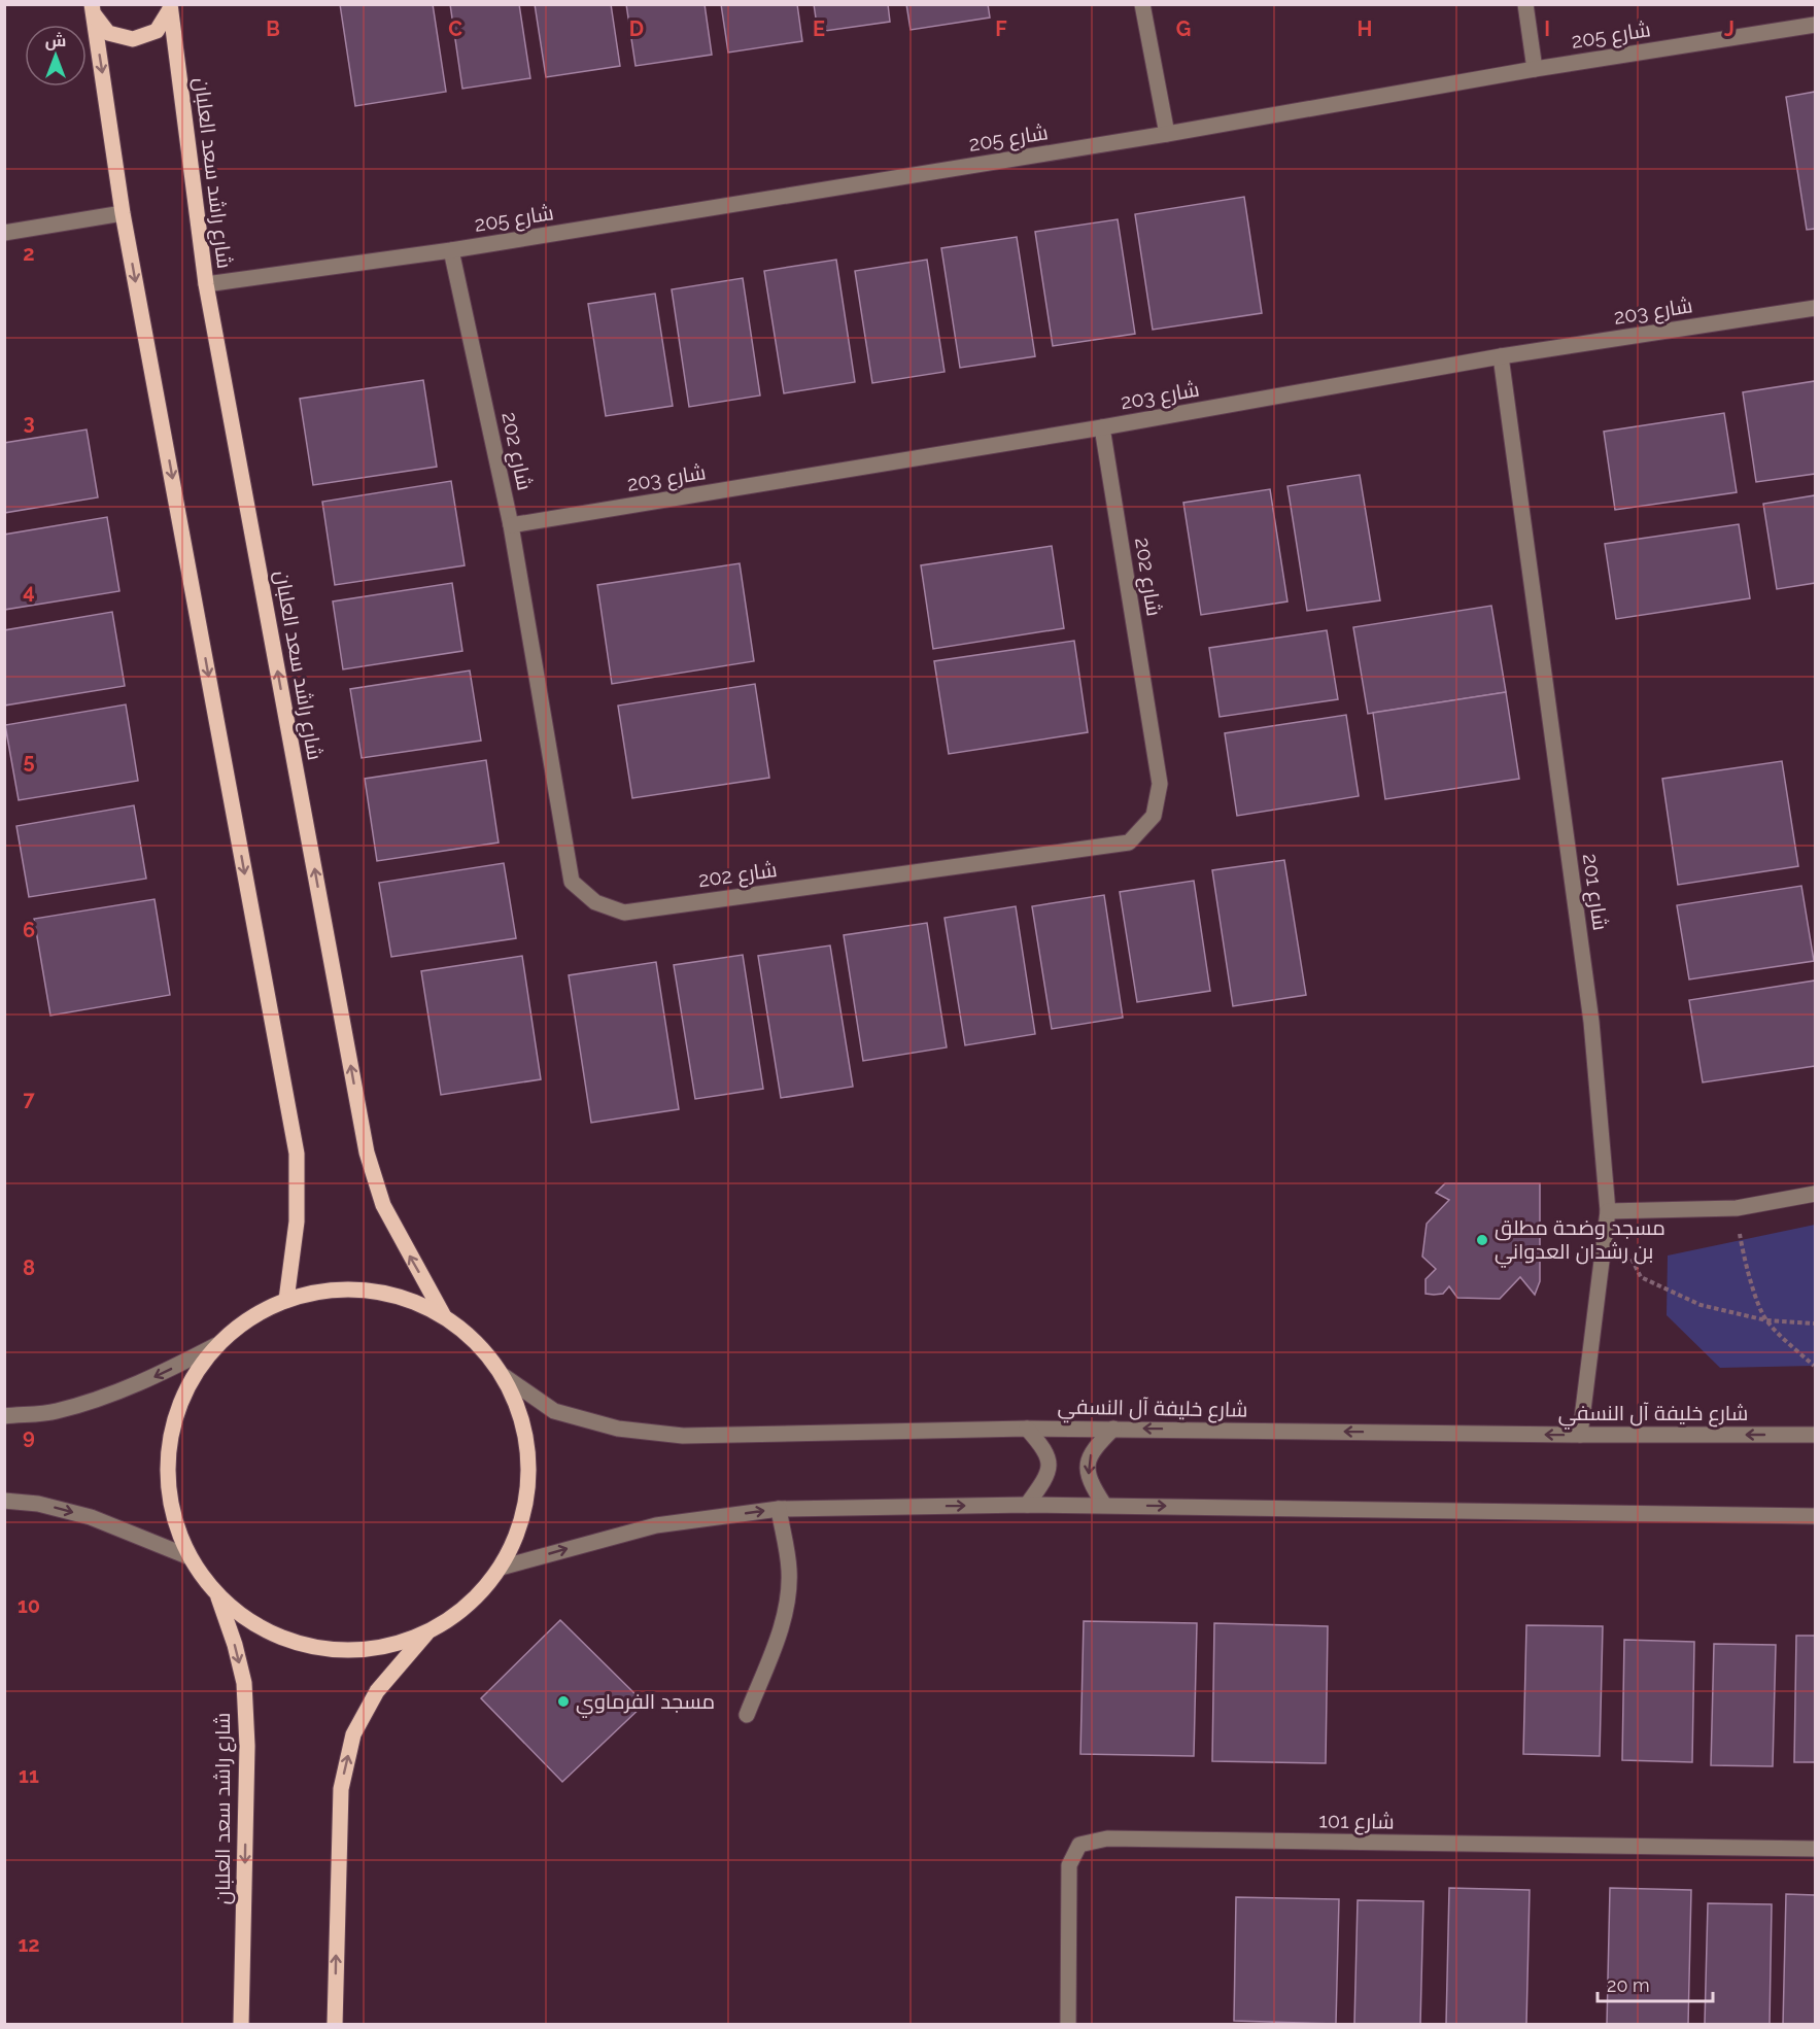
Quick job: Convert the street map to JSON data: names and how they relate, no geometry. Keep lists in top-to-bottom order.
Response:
{
  "streets": {
    "main road": ["شارع راشد سعد العلبان"],
    "street": [
      "شارع 205",
      "شارع 203",
      "شارع 202",
      "شارع 201",
      "شارع خليفة آل النسفي",
      "شارع 101"
    ]
  },
  "crossings": [
    ["شارع 205", "شارع راشد سعد العلبان"],
    ["شارع 205", "شارع 202"],
    ["شارع 203", "شارع 202"],
    ["شارع 203", "شارع 201"],
    ["شارع 201", "شارع خليفة آل النسفي"]
  ],
  "places": ["مسجد وضحة مطلق بن رشدان العدواني", "مسجد الفرماوي"],
  "scale_bar": "20 m",
  "north": "top",
  "grid": {
    "columns": [
      "B",
      "C",
      "D",
      "E",
      "F",
      "G",
      "H",
      "I",
      "J"
    ],
    "rows": [
      "2",
      "3",
      "4",
      "5",
      "6",
      "7",
      "8",
      "9",
      "10",
      "11",
      "12"
    ]
  }
}
